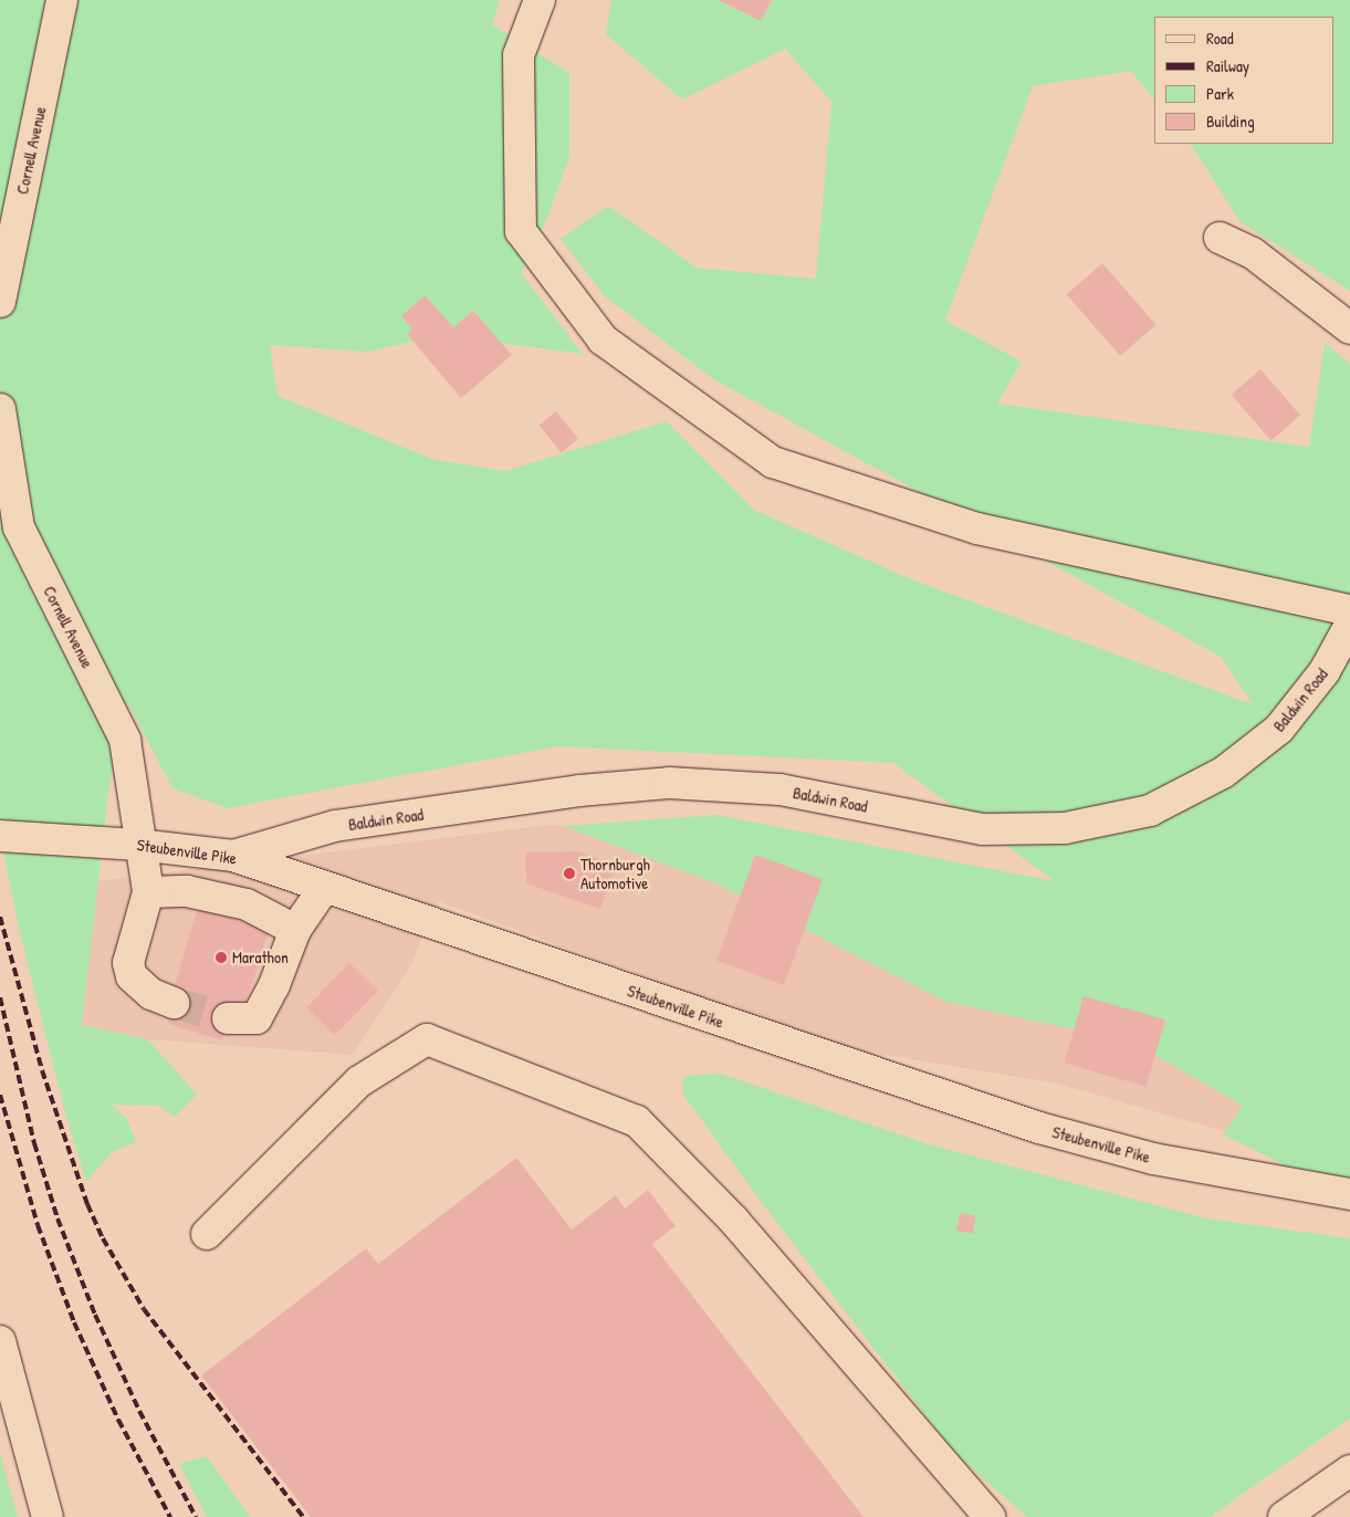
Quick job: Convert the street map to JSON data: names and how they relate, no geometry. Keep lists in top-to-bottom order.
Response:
{
  "streets": {
    "street": ["Cornell Avenue", "Baldwin Road", "Steubenville Pike"]
  },
  "crossings": [
    ["Cornell Avenue", "Steubenville Pike"],
    ["Baldwin Road", "Steubenville Pike"]
  ],
  "places": ["Thornburgh Automotive", "Marathon"],
  "legend": [
    "Road",
    "Railway",
    "Park",
    "Building"
  ]
}
